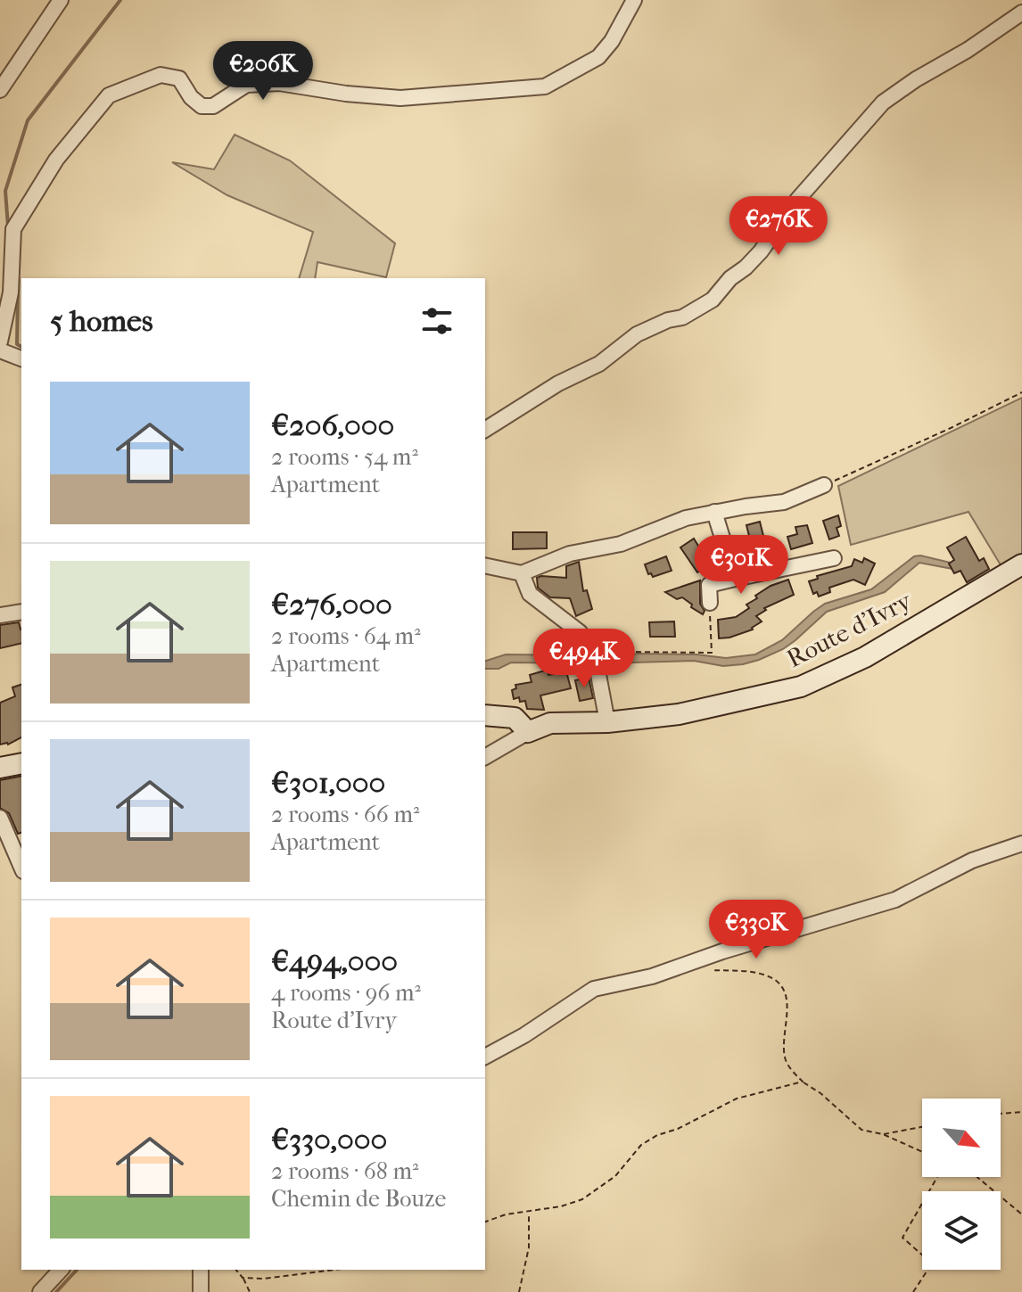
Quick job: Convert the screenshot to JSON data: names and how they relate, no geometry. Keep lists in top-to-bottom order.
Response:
{
  "streets": {
    "main road": ["Route d'Ivry"]
  },
  "north": "bottom right",
  "page": {
    "price": [
      "€206K",
      "€276K",
      "€301K",
      "€494K",
      "€330K"
    ],
    "heading": "5 homes",
    "list": [
      {
        "name": "€206,000",
        "note": "2 rooms · 54 m² · Apartment"
      },
      {
        "name": "€276,000",
        "note": "2 rooms · 64 m² · Apartment"
      },
      {
        "name": "€301,000",
        "note": "2 rooms · 66 m² · Apartment"
      },
      {
        "name": "€494,000",
        "note": "4 rooms · 96 m² · Route d'Ivry"
      },
      {
        "name": "€330,000",
        "note": "2 rooms · 68 m² · Chemin de Bouze"
      }
    ]
  }
}
